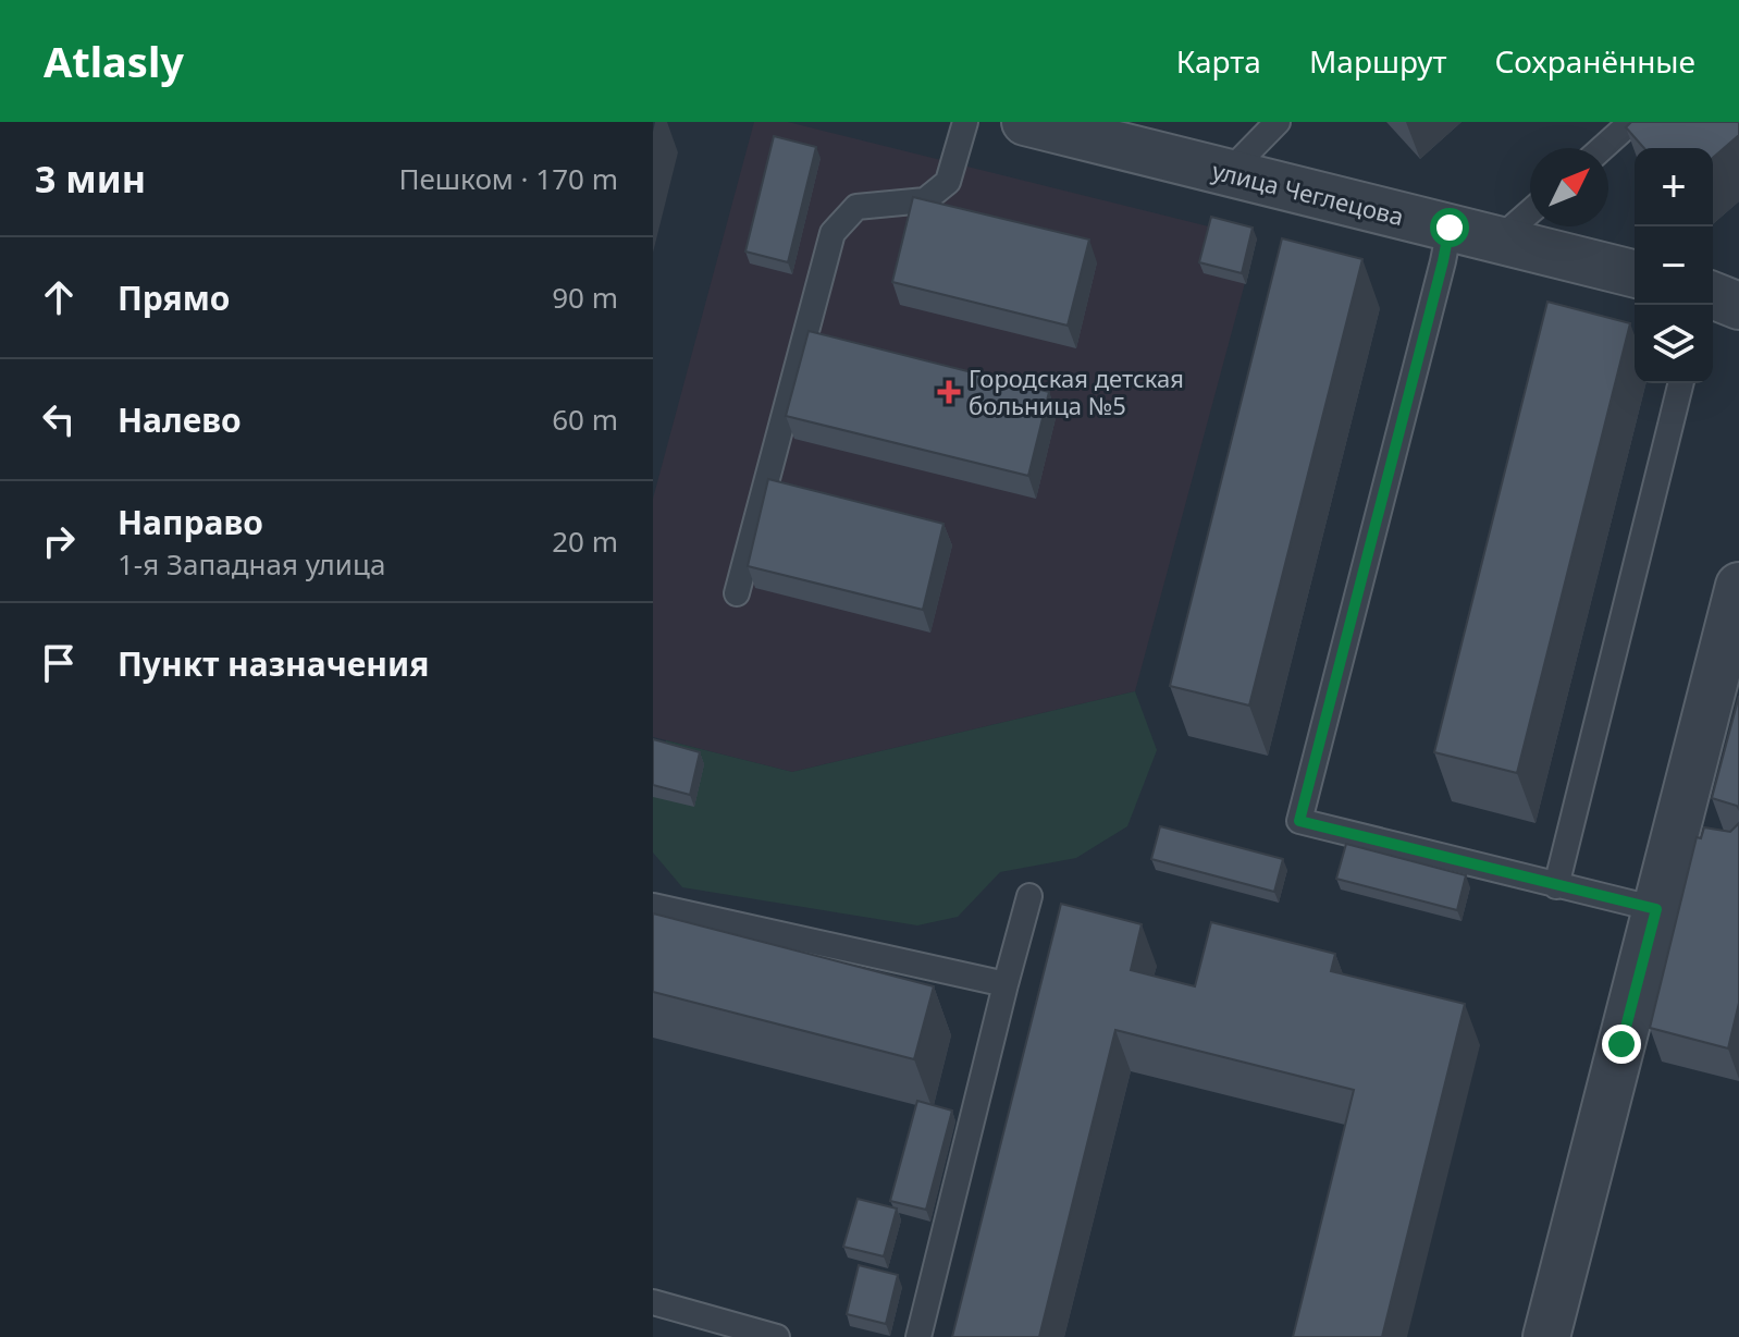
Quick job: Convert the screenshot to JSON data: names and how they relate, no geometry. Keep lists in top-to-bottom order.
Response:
{
  "streets": {
    "street": ["улица Чеглецова"]
  },
  "places": {
    "health": ["Городская детская больница №5"]
  },
  "north": "top right",
  "page": {
    "header": "Atlasly",
    "nav": ["Карта", "Маршрут", "Сохранённые"],
    "heading": ["3 мин", "Пешком · 170 m"],
    "map_buttons": ["+", "−"],
    "list": [
      ["Прямо", "90 m"],
      ["Налево", "60 m"],
      ["Направо", "1-я Западная улица", "20 m"],
      "Пункт назначения"
    ]
  }
}
